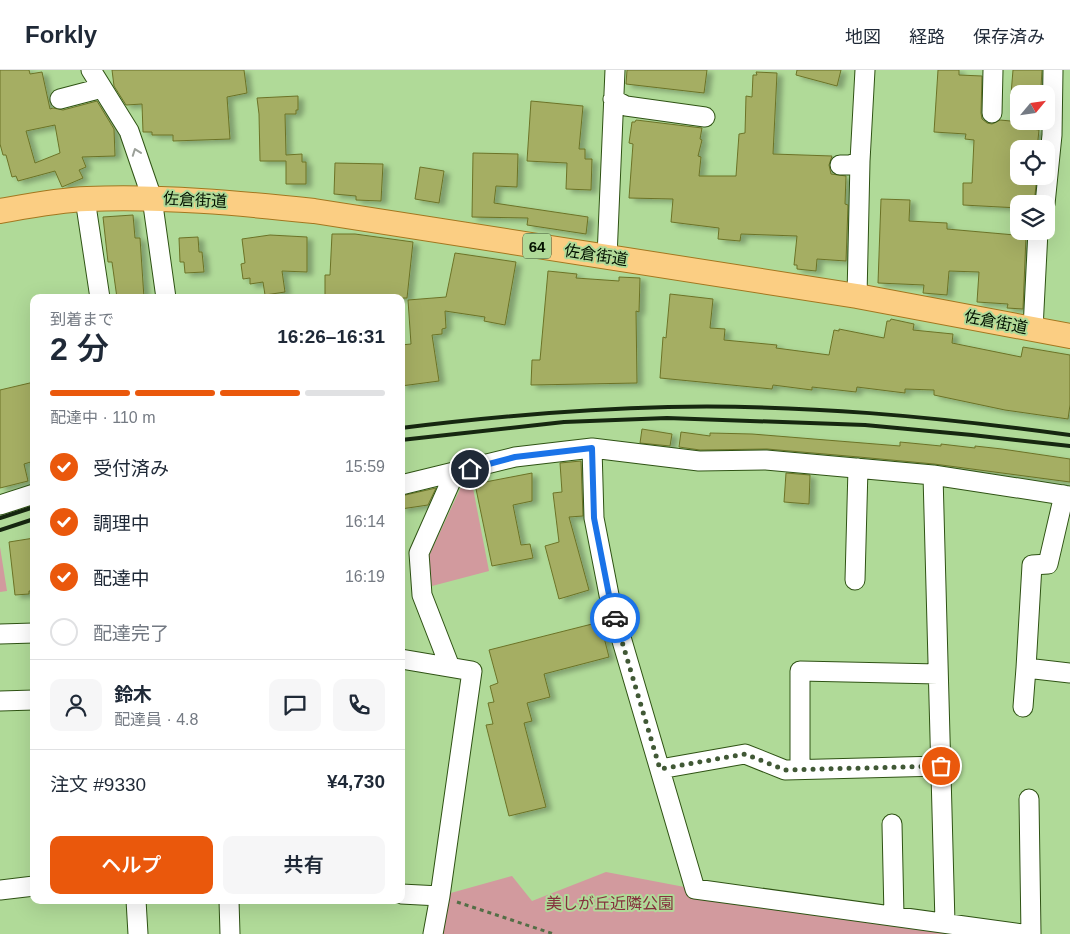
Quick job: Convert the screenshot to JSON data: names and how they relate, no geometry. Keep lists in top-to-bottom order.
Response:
{
  "streets": {
    "main road": ["佐倉街道", "64"]
  },
  "parks": ["美しが丘近隣公園"],
  "north": "top right",
  "page": {
    "header": "Forkly",
    "nav": ["地図", "経路", "保存済み"],
    "heading": ["2 分", "到着まで", "16:26–16:31"],
    "panel": [
      "鈴木",
      "配達員 · 4.8",
      "注文 #9330",
      "¥4,730"
    ],
    "bar": "配達中 · 110 m",
    "list": [
      ["受付済み", "15:59"],
      ["調理中", "16:14"],
      ["配達中", "16:19"],
      "配達完了"
    ],
    "buttons": ["ヘルプ", "共有"]
  }
}
